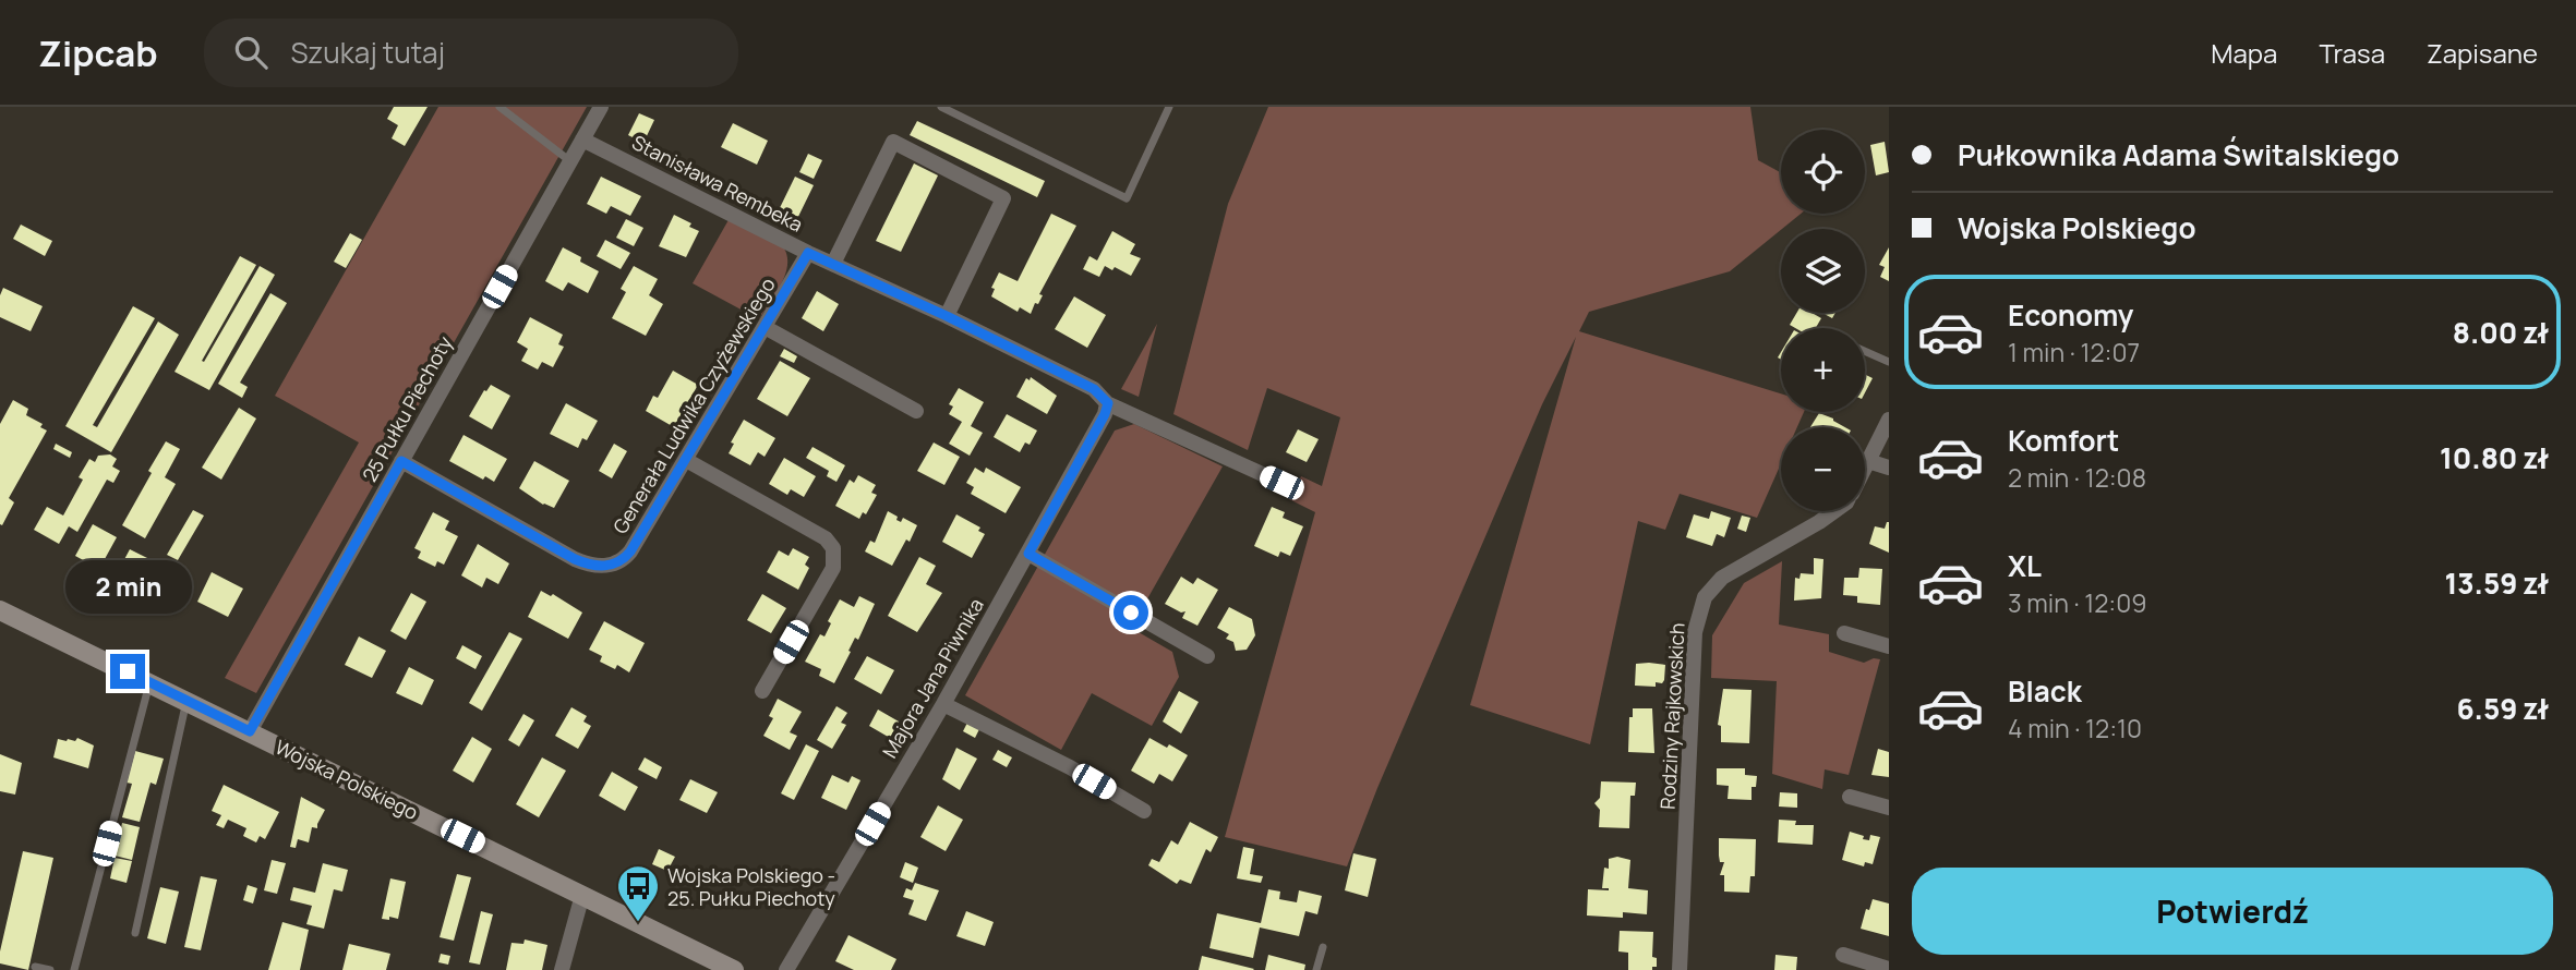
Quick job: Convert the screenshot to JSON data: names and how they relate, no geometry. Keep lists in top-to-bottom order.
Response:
{
  "streets": {
    "main road": ["Wojska Polskiego"],
    "street": [
      "Stanisława Rembeka",
      "Generała Ludwika Czyżewskiego",
      "25 Pułku Piechoty",
      "Majora Jana Piwnika",
      "Rodziny Rajkowskich"
    ]
  },
  "crossings": [
    ["Stanisława Rembeka", "Generała Ludwika Czyżewskiego"],
    ["Stanisława Rembeka", "25 Pułku Piechoty"],
    ["Stanisława Rembeka", "Majora Jana Piwnika"],
    ["Generała Ludwika Czyżewskiego", "25 Pułku Piechoty"],
    ["25 Pułku Piechoty", "Wojska Polskiego"]
  ],
  "places": {
    "bus stop": ["Wojska Polskiego - 25. Pułku Piechoty"]
  },
  "page": {
    "header": "Zipcab",
    "search": "Szukaj tutaj",
    "nav": ["Mapa", "Trasa", "Zapisane"],
    "banner": ["Pułkownika Adama Świtalskiego", "Wojska Polskiego"],
    "map_buttons": ["+", "−"],
    "list": [
      {
        "name": "Economy",
        "note": "1 min · 12:07",
        "value": "8.00 zł"
      },
      {
        "name": "Komfort",
        "note": "2 min · 12:08",
        "value": "10.80 zł"
      },
      {
        "name": "XL",
        "note": "3 min · 12:09",
        "value": "13.59 zł"
      },
      {
        "name": "Black",
        "note": "4 min · 12:10",
        "value": "6.59 zł"
      }
    ],
    "bubble": "2 min",
    "buttons": "Potwierdź"
  }
}
